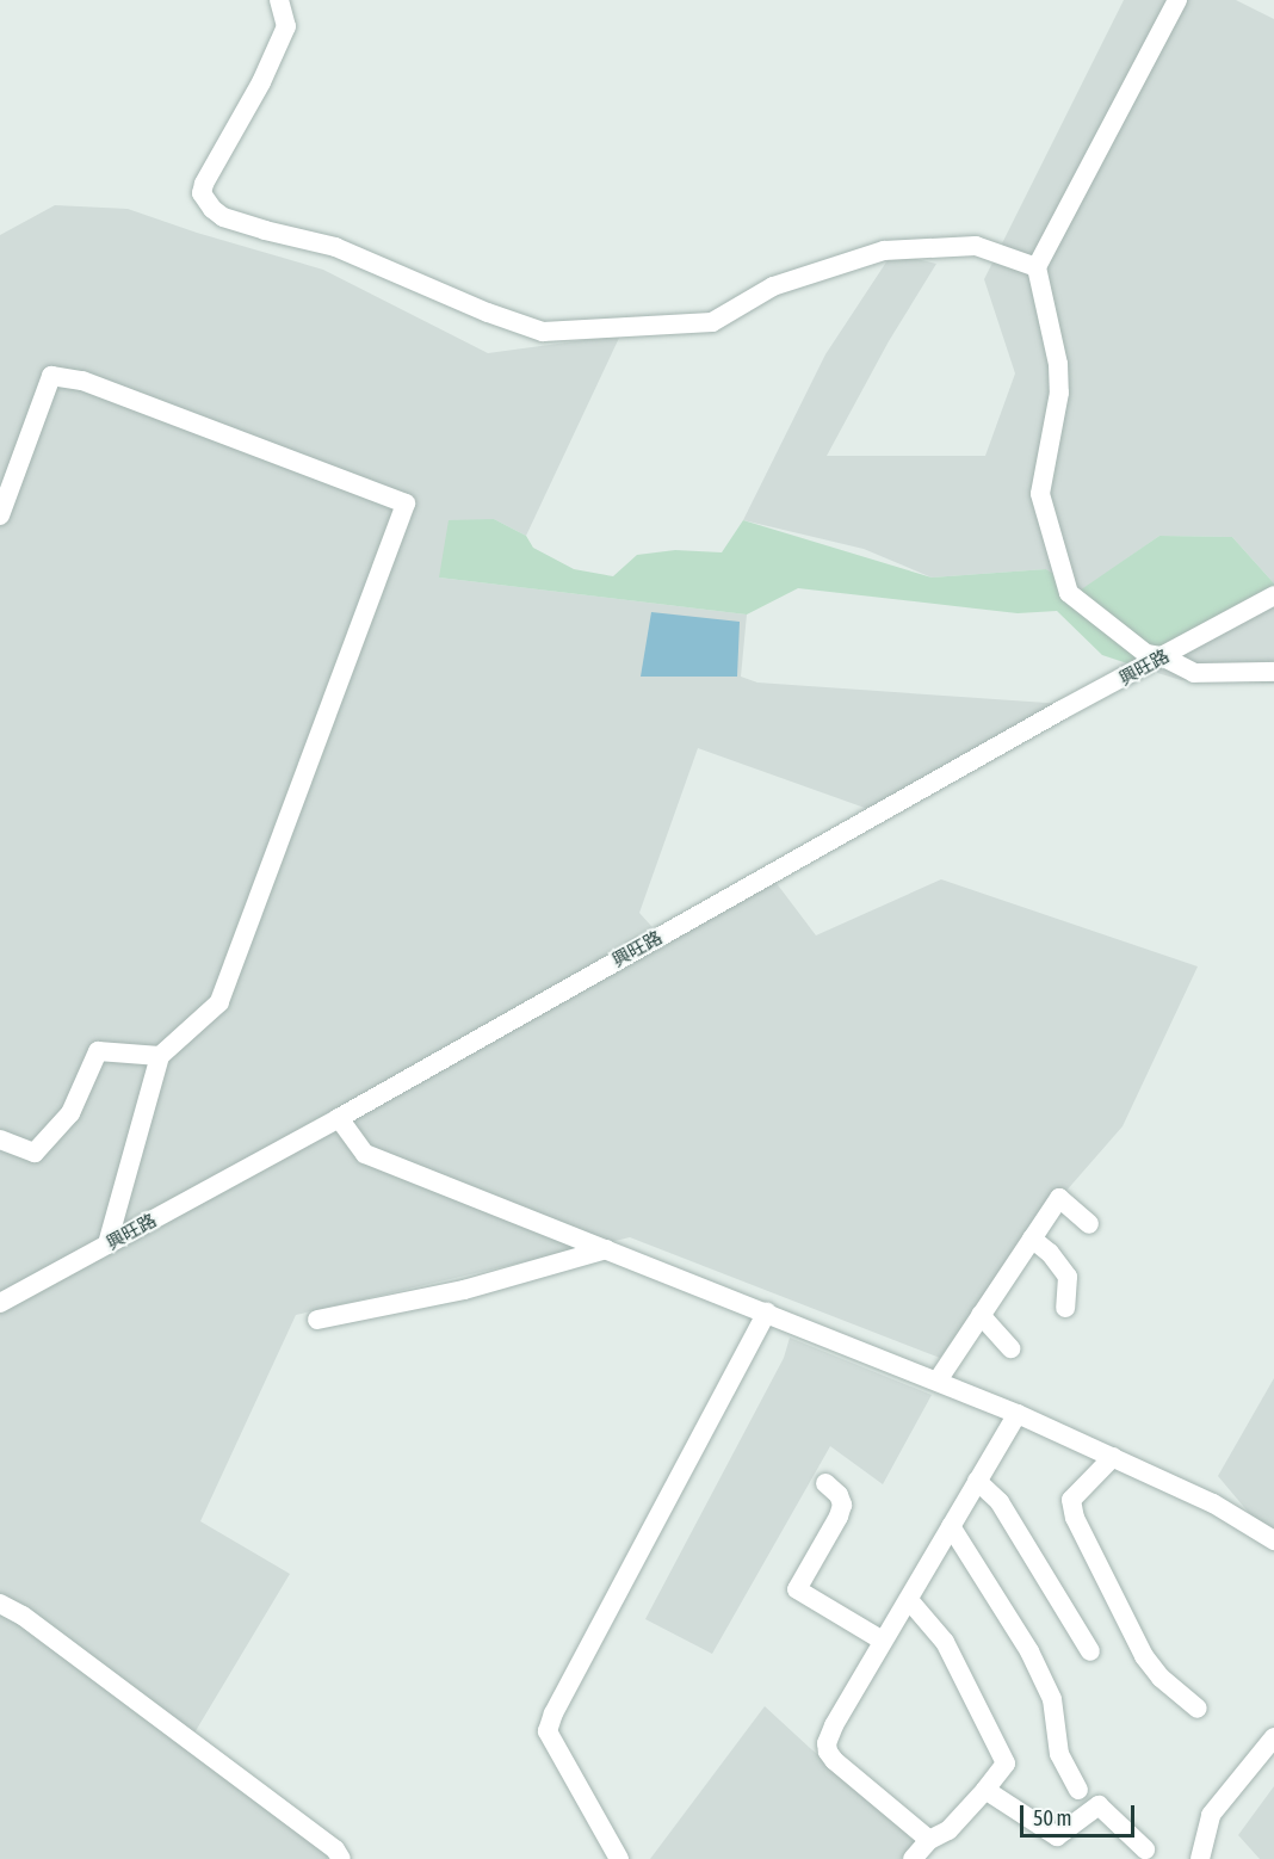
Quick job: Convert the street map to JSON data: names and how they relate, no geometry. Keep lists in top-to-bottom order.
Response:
{
  "streets": {
    "street": ["興旺路"]
  },
  "scale_bar": "50 m"
}
